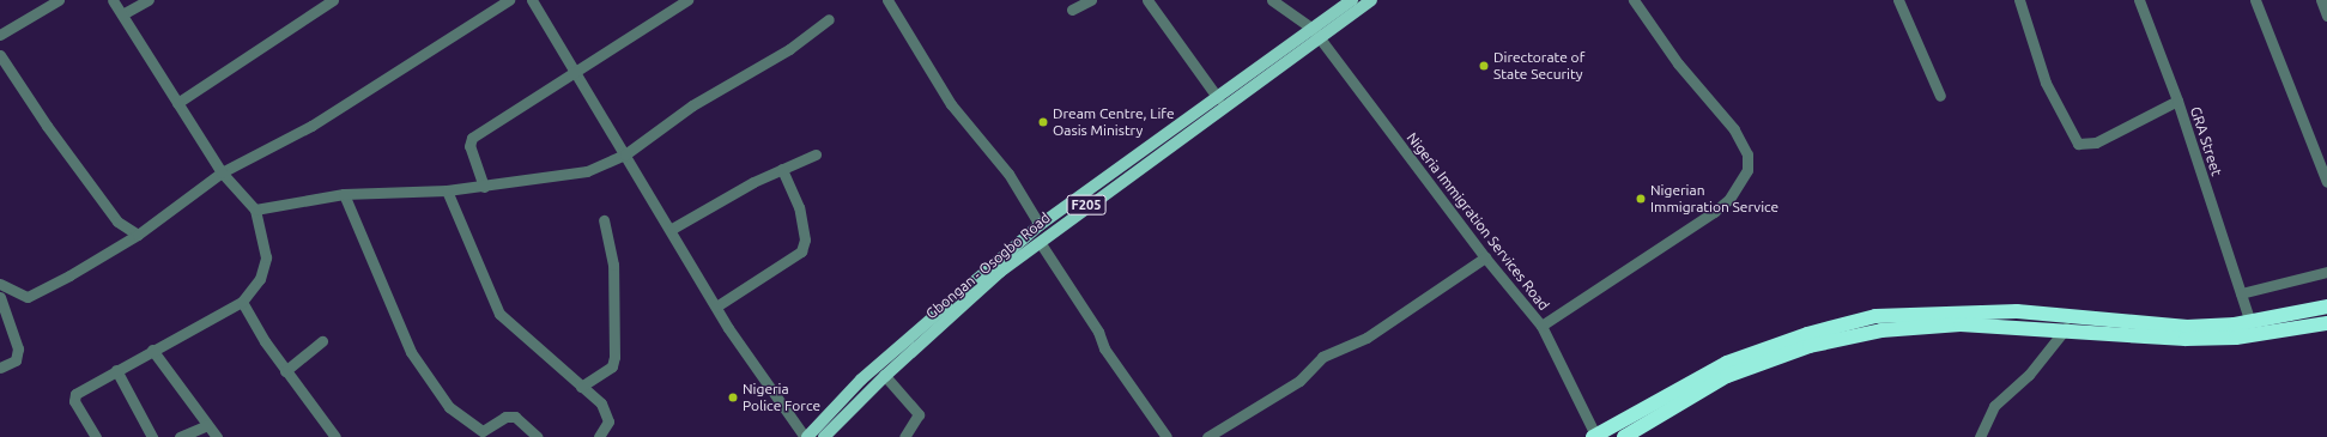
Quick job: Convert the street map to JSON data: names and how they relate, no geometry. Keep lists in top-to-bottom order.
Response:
{
  "streets": {
    "main road": ["F205", "Gbongan - Osogbo Road"],
    "street": ["GRA Street", "Nigeria Immigration Services Road"]
  },
  "crossings": [
    ["Nigeria Immigration Services Road", "Gbongan - Osogbo Road"]
  ],
  "places": [
    "Directorate of State Security",
    "Dream Centre, Life Oasis Ministry",
    "Nigerian Immigration Service",
    "Nigeria Police Force"
  ]
}
